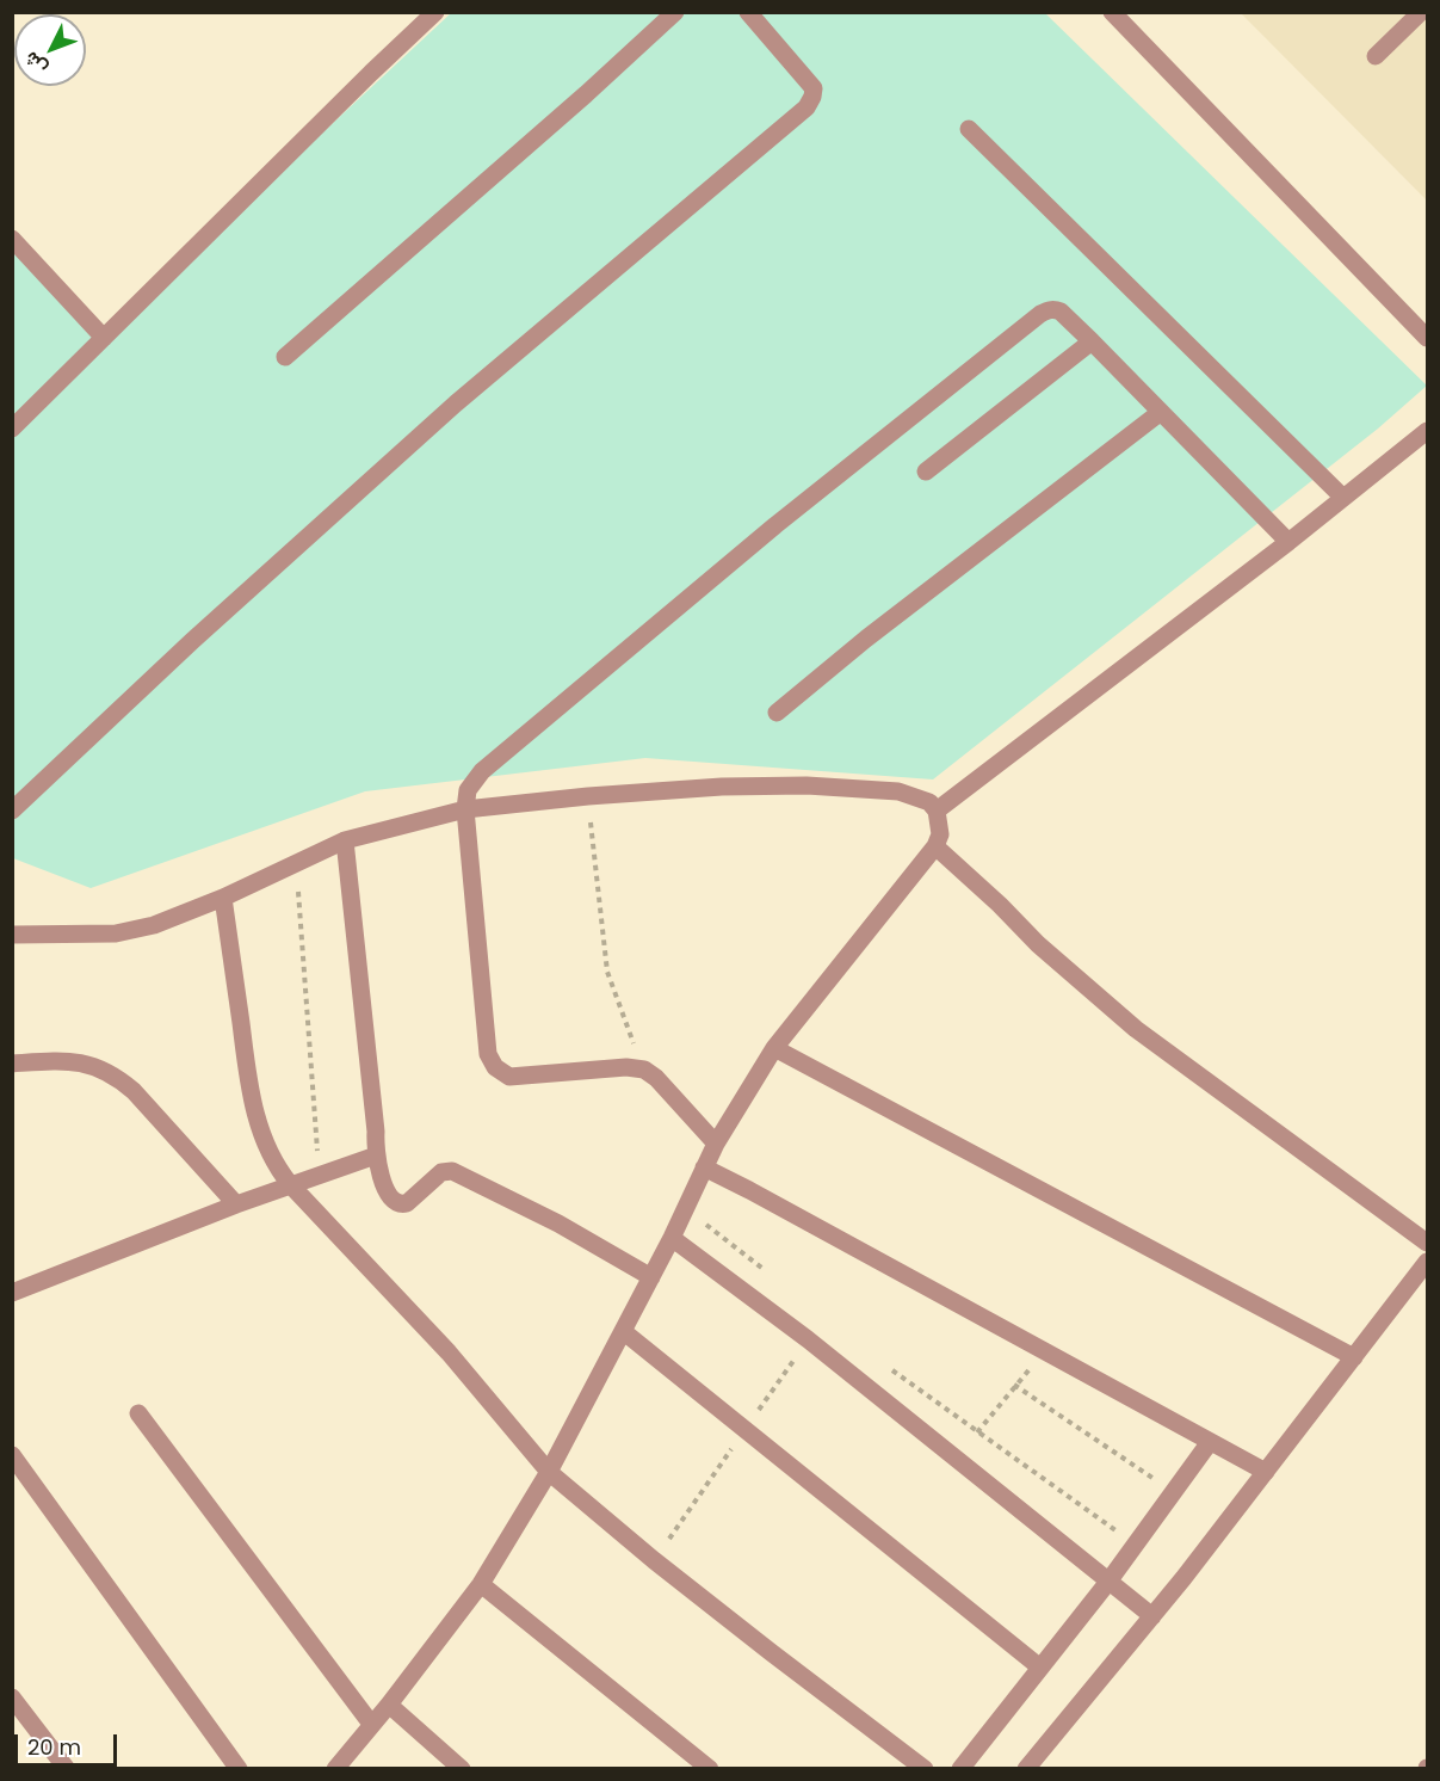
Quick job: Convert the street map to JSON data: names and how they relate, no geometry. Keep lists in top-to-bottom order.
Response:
{
  "scale_bar": "20 m",
  "north": "bottom left"
}
